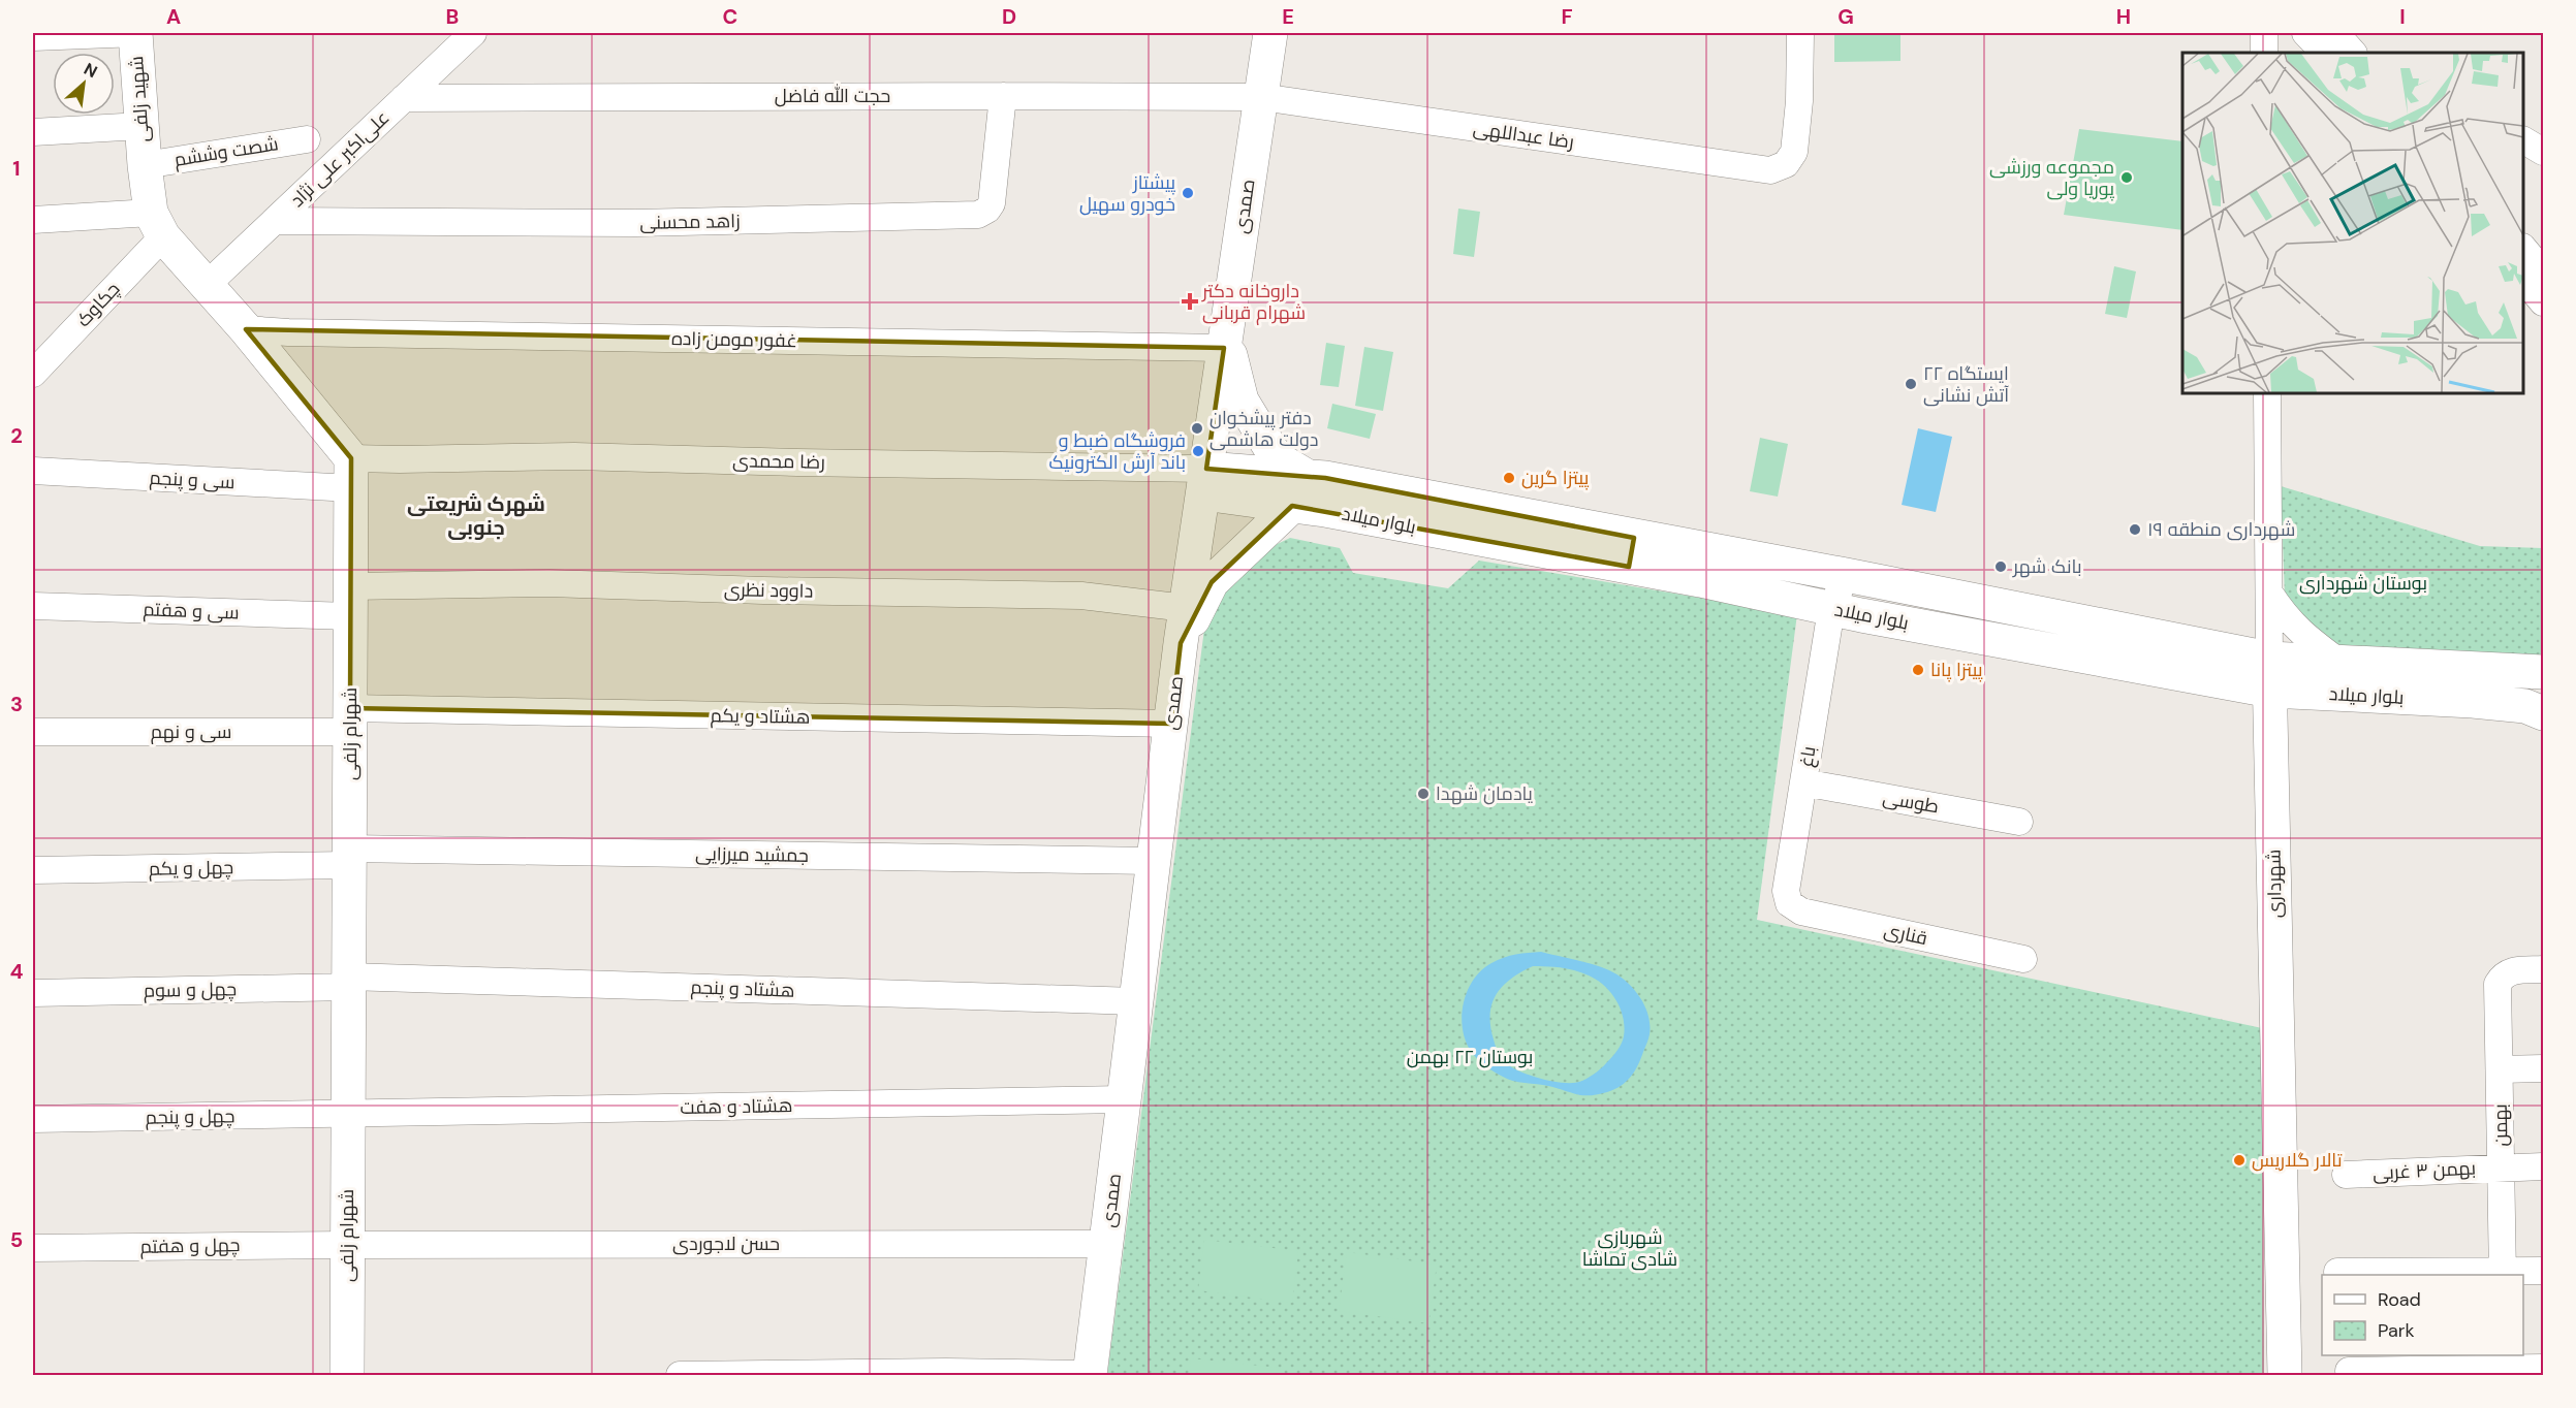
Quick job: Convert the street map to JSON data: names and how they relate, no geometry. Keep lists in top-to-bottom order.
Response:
{
  "streets": {
    "main road": [
      "شهید زلفی",
      "صمدی",
      "بلوار میلاد",
      "شهرام زلفی",
      "شهرداری"
    ],
    "street": [
      "حجت الله فاضل",
      "رضا عبداللهی",
      "شصت وششم",
      "علی‌اکبر علی نژاد",
      "زاهد محسنی",
      "چکاوک",
      "غفور مومن زاده",
      "رضا محمدی",
      "سی و پنجم",
      "داوود نظری",
      "سی و هفتم",
      "هشتاد و یکم",
      "سی و نهم",
      "باغ",
      "طوسی",
      "جمشید میرزایی",
      "چهل و یکم",
      "قناری",
      "هشتاد و پنجم",
      "چهل و سوم",
      "هشتاد و هفت",
      "چهل و پنجم",
      "بهمن",
      "بهمن ۳ غربی",
      "حسن لاجوردی",
      "چهل و هفتم"
    ]
  },
  "crossings": [
    ["حجت الله فاضل", "رضا عبداللهی"],
    ["حجت الله فاضل", "علی‌اکبر علی نژاد"],
    ["حجت الله فاضل", "صمدی"],
    ["حجت الله فاضل", "زاهد محسنی"],
    ["شهید زلفی", "شصت وششم"],
    ["رضا عبداللهی", "صمدی"],
    ["علی‌اکبر علی نژاد", "زاهد محسنی"],
    ["صمدی", "غفور مومن زاده"],
    ["صمدی", "رضا محمدی"],
    ["صمدی", "بلوار میلاد"],
    ["صمدی", "داوود نظری"],
    ["صمدی", "هشتاد و یکم"],
    ["صمدی", "جمشید میرزایی"],
    ["صمدی", "هشتاد و پنجم"],
    ["صمدی", "هشتاد و هفت"],
    ["صمدی", "حسن لاجوردی"],
    ["رضا محمدی", "سی و پنجم"],
    ["رضا محمدی", "بلوار میلاد"],
    ["رضا محمدی", "شهرام زلفی"],
    ["سی و پنجم", "شهرام زلفی"],
    ["بلوار میلاد", "باغ"],
    ["بلوار میلاد", "شهرداری"],
    ["داوود نظری", "سی و هفتم"],
    ["داوود نظری", "شهرام زلفی"],
    ["سی و هفتم", "شهرام زلفی"],
    ["هشتاد و یکم", "سی و نهم"],
    ["هشتاد و یکم", "شهرام زلفی"],
    ["سی و نهم", "شهرام زلفی"],
    ["شهرام زلفی", "جمشید میرزایی"],
    ["شهرام زلفی", "چهل و یکم"],
    ["شهرام زلفی", "هشتاد و پنجم"],
    ["شهرام زلفی", "چهل و سوم"],
    ["شهرام زلفی", "هشتاد و هفت"],
    ["شهرام زلفی", "چهل و پنجم"],
    ["شهرام زلفی", "حسن لاجوردی"],
    ["شهرام زلفی", "چهل و هفتم"],
    ["باغ", "طوسی"],
    ["باغ", "قناری"],
    ["جمشید میرزایی", "چهل و یکم"],
    ["هشتاد و پنجم", "چهل و سوم"],
    ["هشتاد و هفت", "چهل و پنجم"],
    ["بهمن", "بهمن ۳ غربی"],
    ["حسن لاجوردی", "چهل و هفتم"]
  ],
  "districts": ["شهرک شریعتی جنوبی"],
  "parks": ["بوستان شهرداری", "بوستان ۲۲ بهمن", "شهربازی شادی تماشا"],
  "places": {
    "other": [
      "مجموعه ورزشی پوریا ولی",
      "پیشتاز خودرو سهیل",
      "ایستگاه ۲۲ آتش نشانی",
      "دفتر پیشخوان دولت هاشمی",
      "فروشگاه ضبط و باند آرش الکترونیک",
      "پیتزا گرین",
      "شهرداری منطقه ۱۹",
      "بانک شهر",
      "پیتزا پانا",
      "یادمان شهدا",
      "تالار گلاریس"
    ],
    "health": ["داروخانه دکتر شهرام قربانی"]
  },
  "legend": ["Road", "Park"],
  "north": "top right",
  "grid": {
    "columns": [
      "A",
      "B",
      "C",
      "D",
      "E",
      "F",
      "G",
      "H",
      "I"
    ],
    "rows": [
      "1",
      "2",
      "3",
      "4",
      "5"
    ]
  }
}
